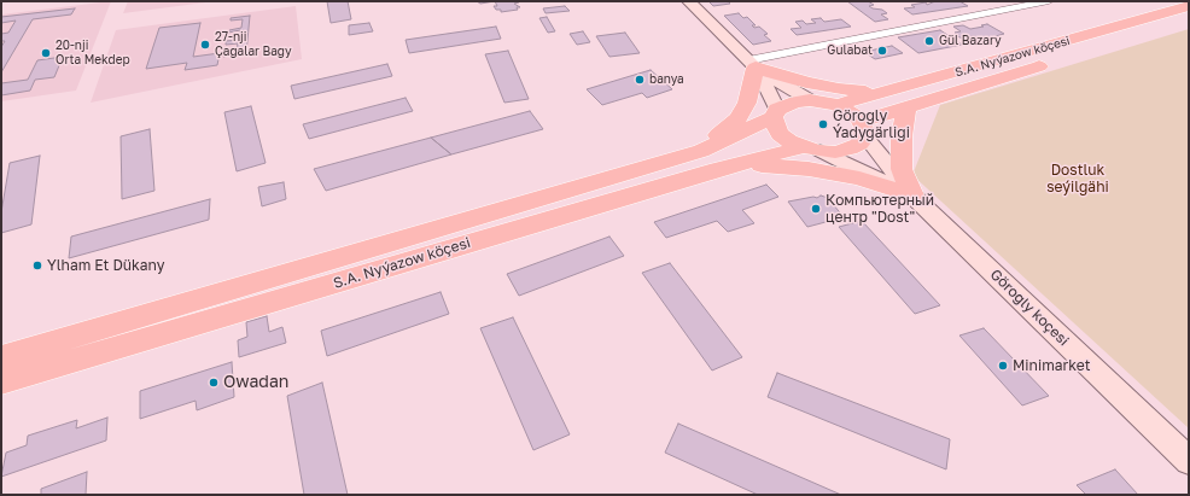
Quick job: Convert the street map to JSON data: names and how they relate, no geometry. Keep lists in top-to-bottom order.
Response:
{
  "streets": {
    "main road": ["S.A. Nyýazow köçesi", "Görogly koçesi"]
  },
  "crossings": [
    ["S.A. Nyýazow köçesi", "Görogly koçesi"]
  ],
  "parks": ["Dostluk seýilgähi"],
  "places": [
    "Gül Bazary",
    "27-nji Çagalar Bagy",
    "Gulabat",
    "20-nji Orta Mekdep",
    "banya",
    "Görogly Ýadygärligi",
    "Компьютерный центр \"Dost\"",
    "Ylham Et Dükany",
    "Minimarket",
    "Owadan"
  ]
}
